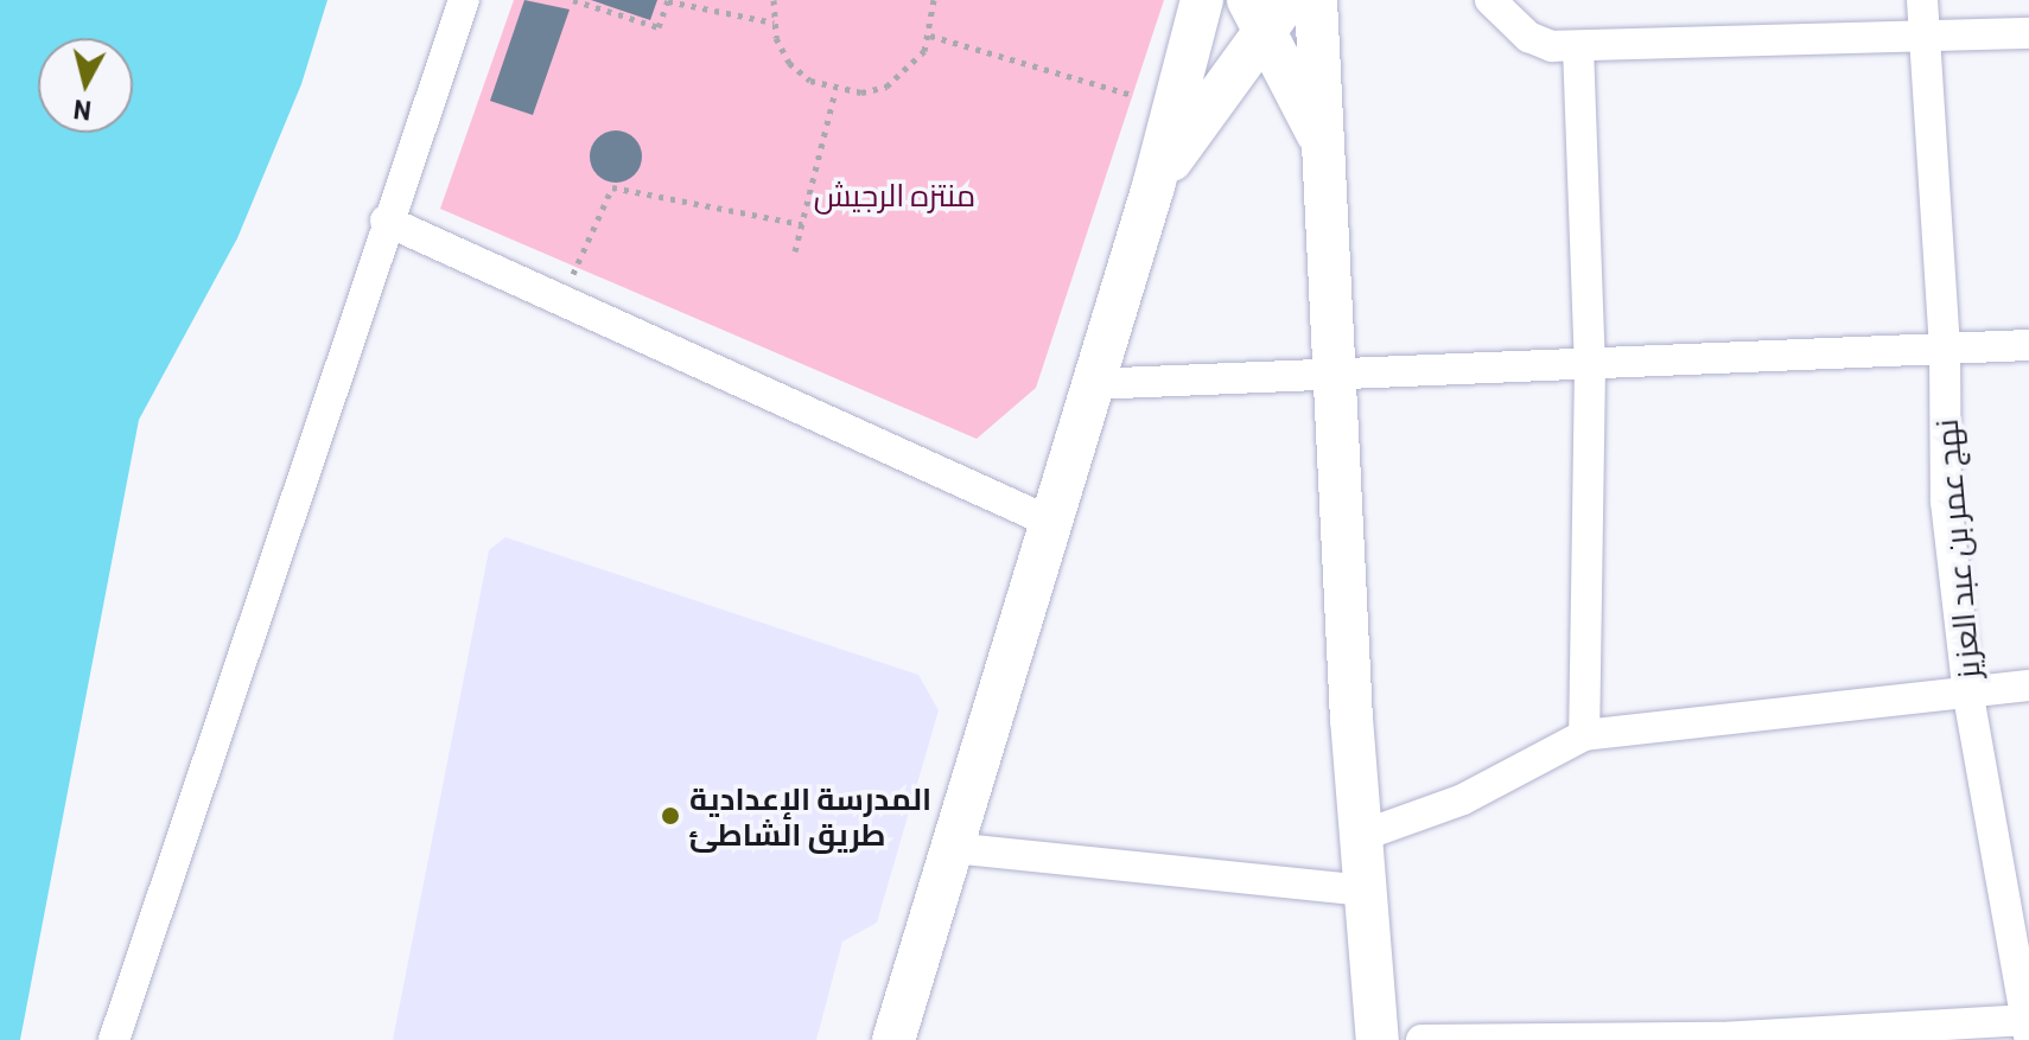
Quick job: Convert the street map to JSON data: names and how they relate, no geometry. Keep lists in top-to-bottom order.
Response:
{
  "streets": {
    "street": ["نهج عمر بن عبد العزيز"]
  },
  "parks": ["منتزه الرجيش"],
  "places": ["المدرسة الإعدادية طريق الشاطئ"],
  "north": "bottom"
}
